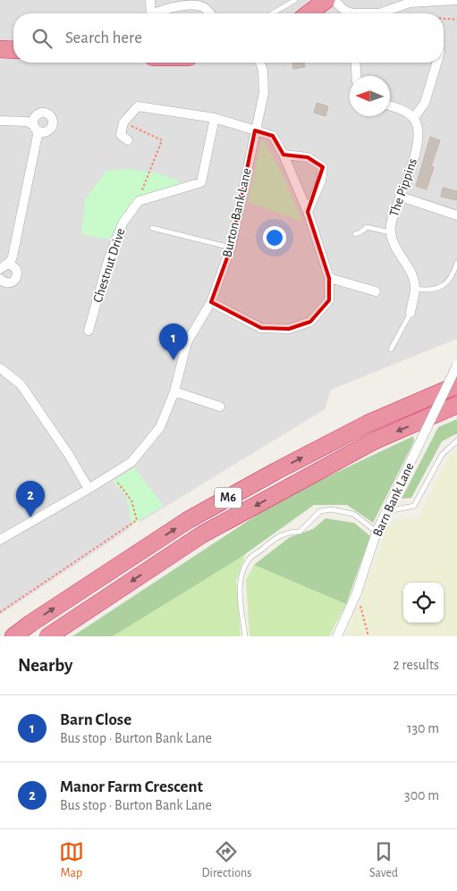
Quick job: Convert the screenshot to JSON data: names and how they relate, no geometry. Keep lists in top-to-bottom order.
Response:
{
  "streets": {
    "highway": ["M6"],
    "street": [
      "The Pippins",
      "Burton Bank Lane",
      "Chestnut Drive",
      "Barn Bank Lane"
    ]
  },
  "north": "left",
  "page": {
    "search": "Search here",
    "pins": ["1", "2"],
    "heading": ["Nearby", "2 results"],
    "list": [
      {
        "mark": "1",
        "name": "Barn Close",
        "note": "Bus stop · Burton Bank Lane",
        "value": "130 m"
      },
      {
        "mark": "2",
        "name": "Manor Farm Crescent",
        "note": "Bus stop · Burton Bank Lane",
        "value": "300 m"
      }
    ],
    "nav": ["Map", "Directions", "Saved"]
  }
}
